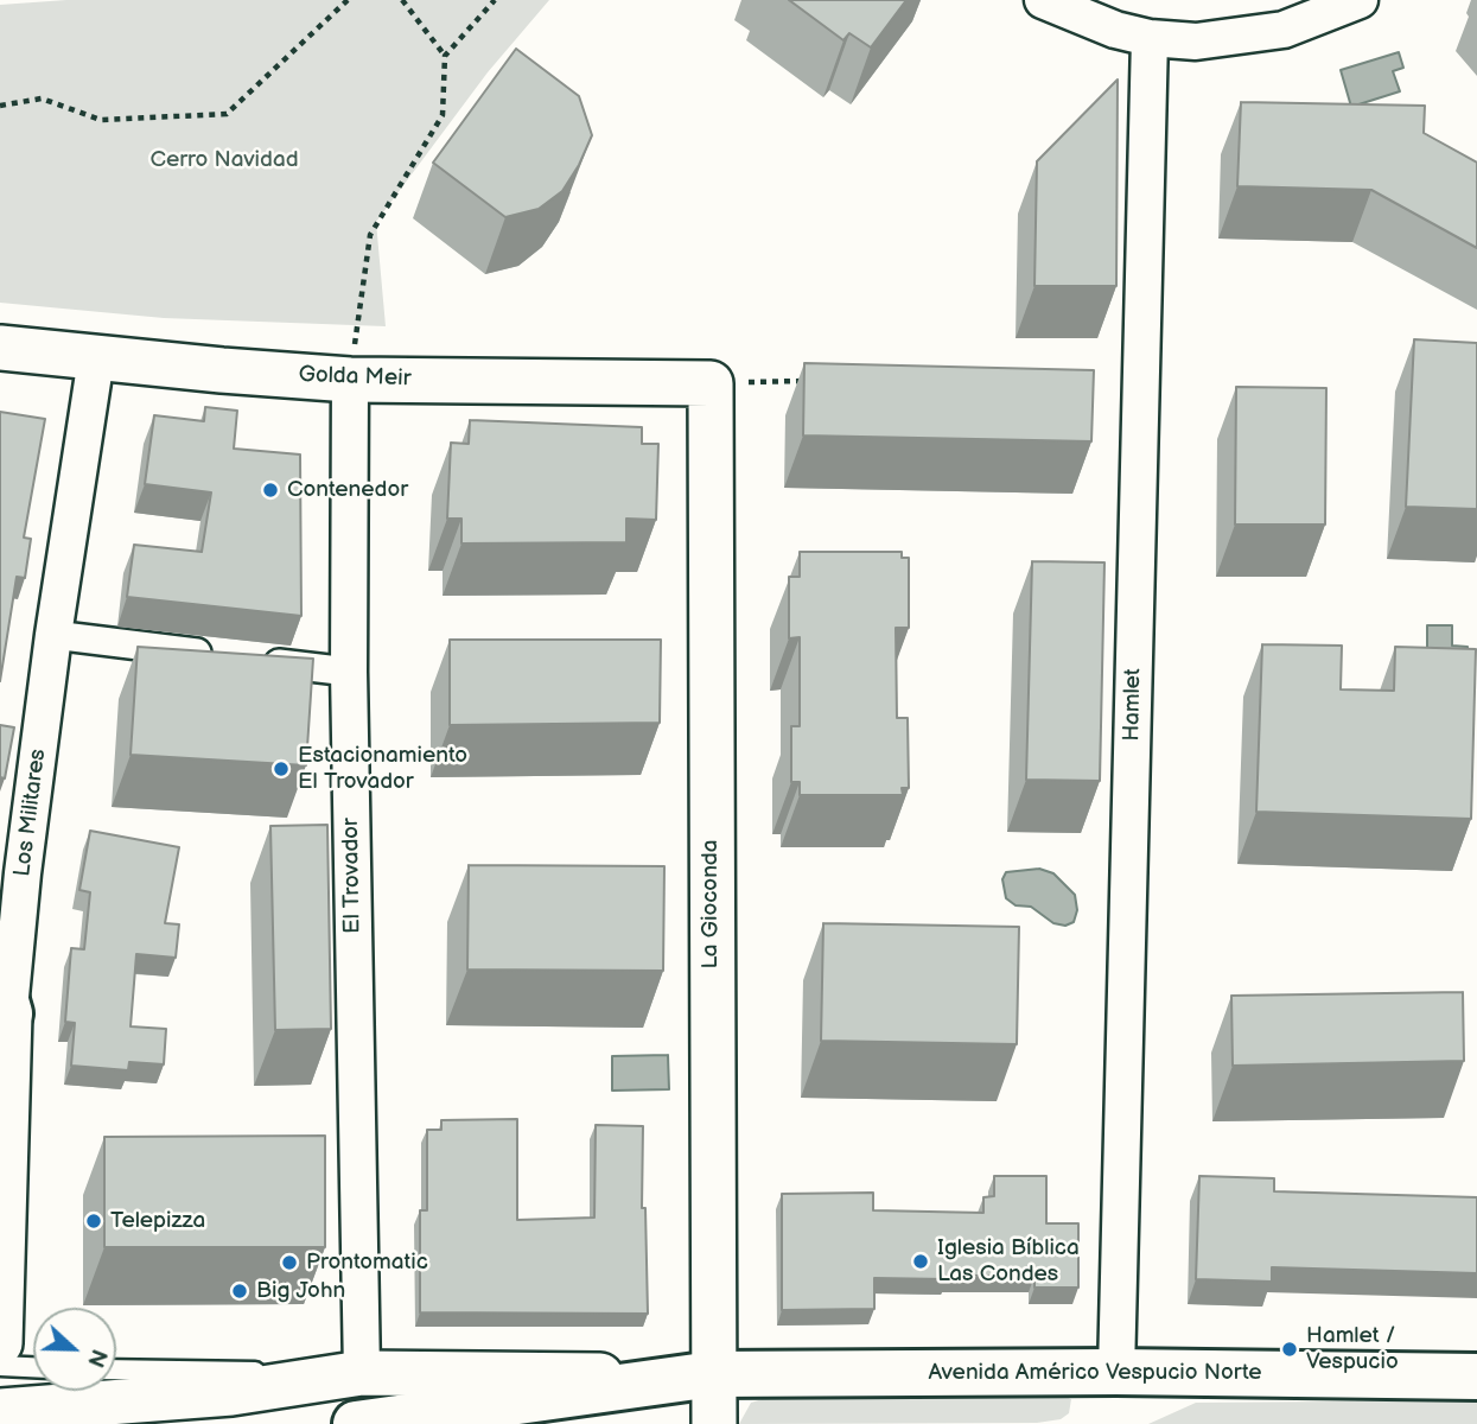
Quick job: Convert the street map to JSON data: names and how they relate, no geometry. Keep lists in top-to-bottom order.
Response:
{
  "streets": {
    "main road": ["Avenida Américo Vespucio Norte"],
    "street": [
      "Golda Meir",
      "Hamlet",
      "Los Militares",
      "El Trovador",
      "La Gioconda"
    ]
  },
  "crossings": [
    ["Golda Meir", "Los Militares"],
    ["Golda Meir", "El Trovador"],
    ["Golda Meir", "La Gioconda"],
    ["Hamlet", "Avenida Américo Vespucio Norte"],
    ["El Trovador", "Avenida Américo Vespucio Norte"],
    ["La Gioconda", "Avenida Américo Vespucio Norte"]
  ],
  "parks": ["Cerro Navidad"],
  "places": [
    "Contenedor",
    "Estacionamiento El Trovador",
    "Telepizza",
    "Iglesia Bíblica Las Condes",
    "Prontomatic",
    "Big John",
    "Hamlet / Vespucio"
  ],
  "north": "right"
}
